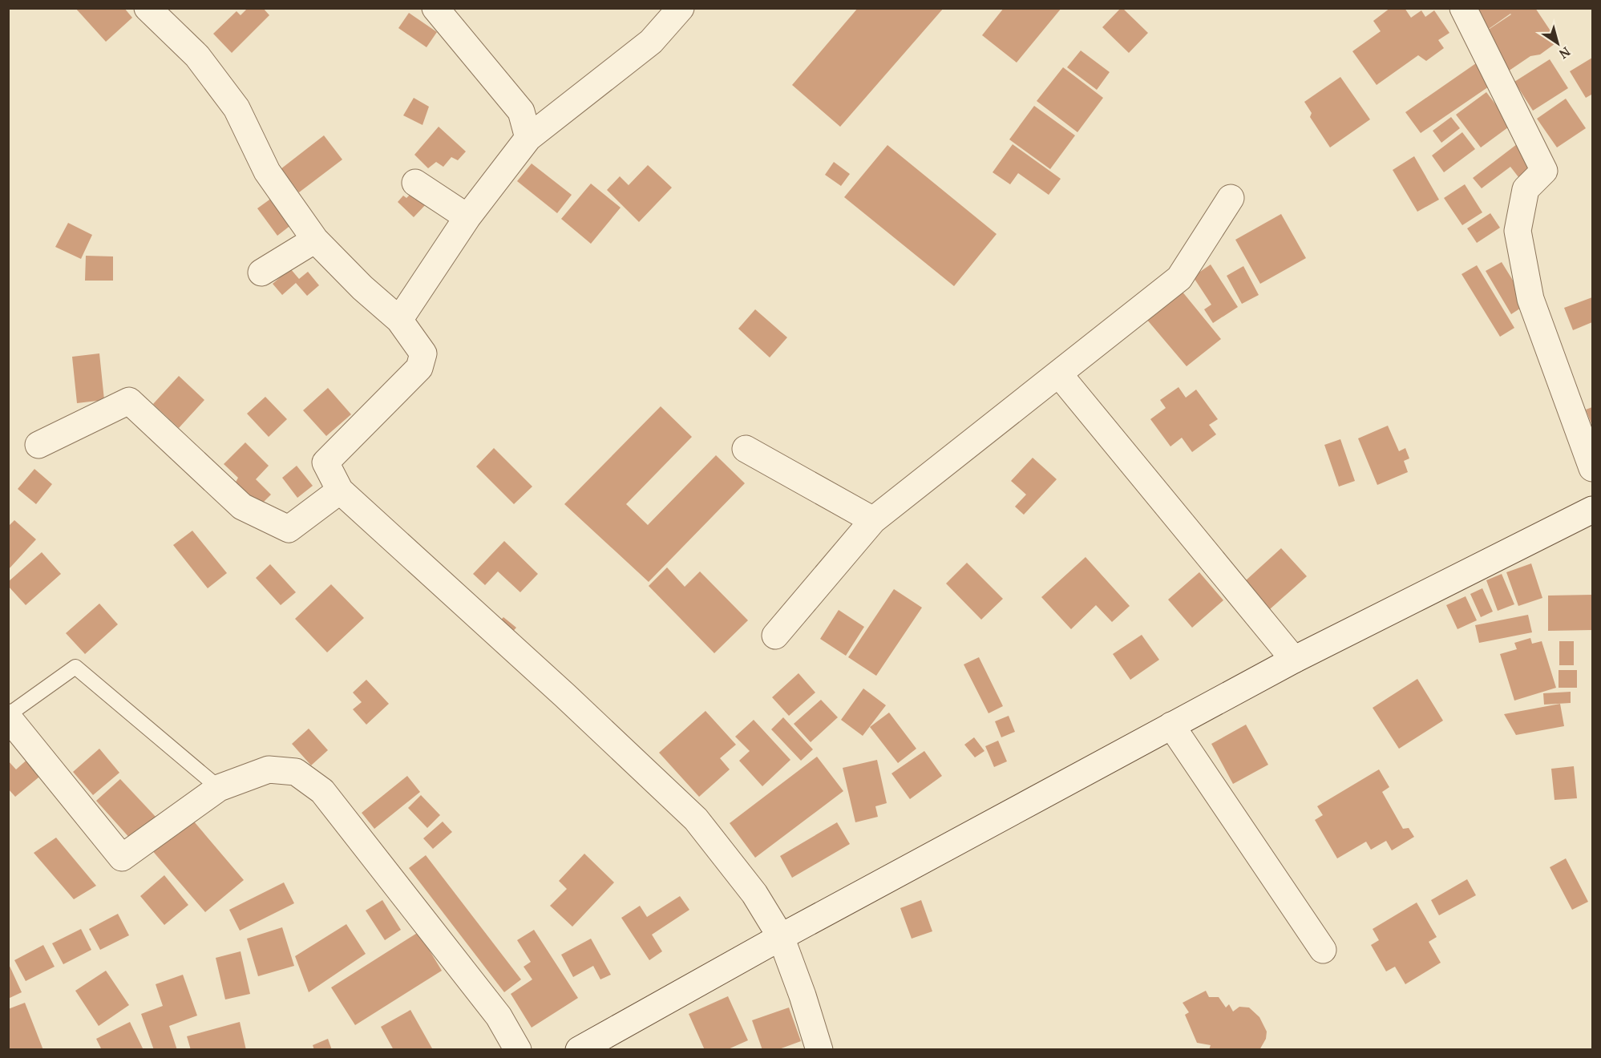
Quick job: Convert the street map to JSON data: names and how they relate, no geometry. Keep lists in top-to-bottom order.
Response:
{
  "north": "bottom right"
}
